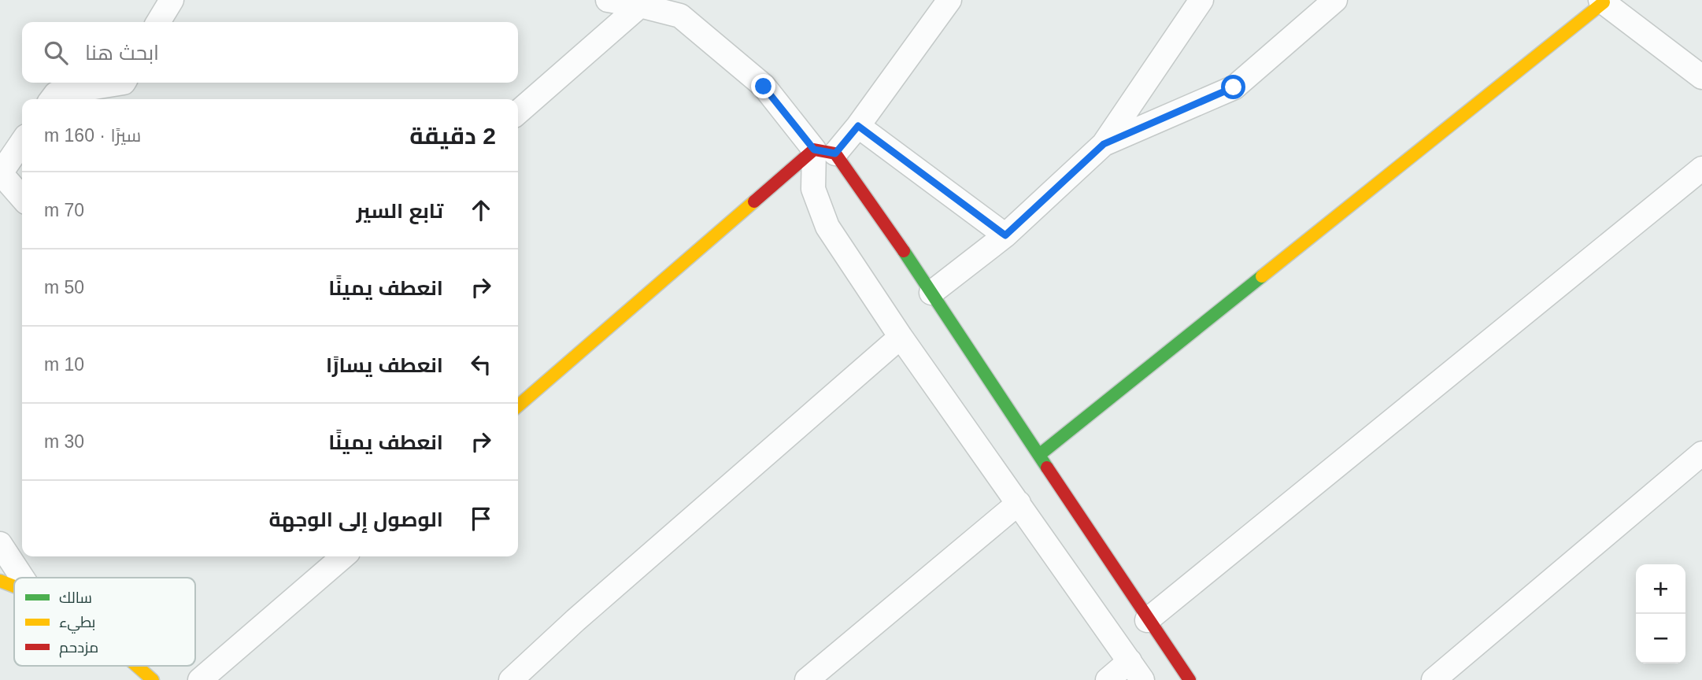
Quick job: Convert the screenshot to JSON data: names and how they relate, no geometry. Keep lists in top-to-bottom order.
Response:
{
  "legend": ["سالك", "بطيء", "مزدحم"],
  "page": {
    "search": "ابحث هنا",
    "heading": ["2 دقيقة", "سيرًا · 160 m"],
    "list": [
      ["تابع السير", "70 m"],
      ["انعطف يمينًا", "50 m"],
      ["انعطف يسارًا", "10 m"],
      ["انعطف يمينًا", "30 m"],
      "الوصول إلى الوجهة"
    ],
    "map_buttons": ["+", "−"]
  }
}
